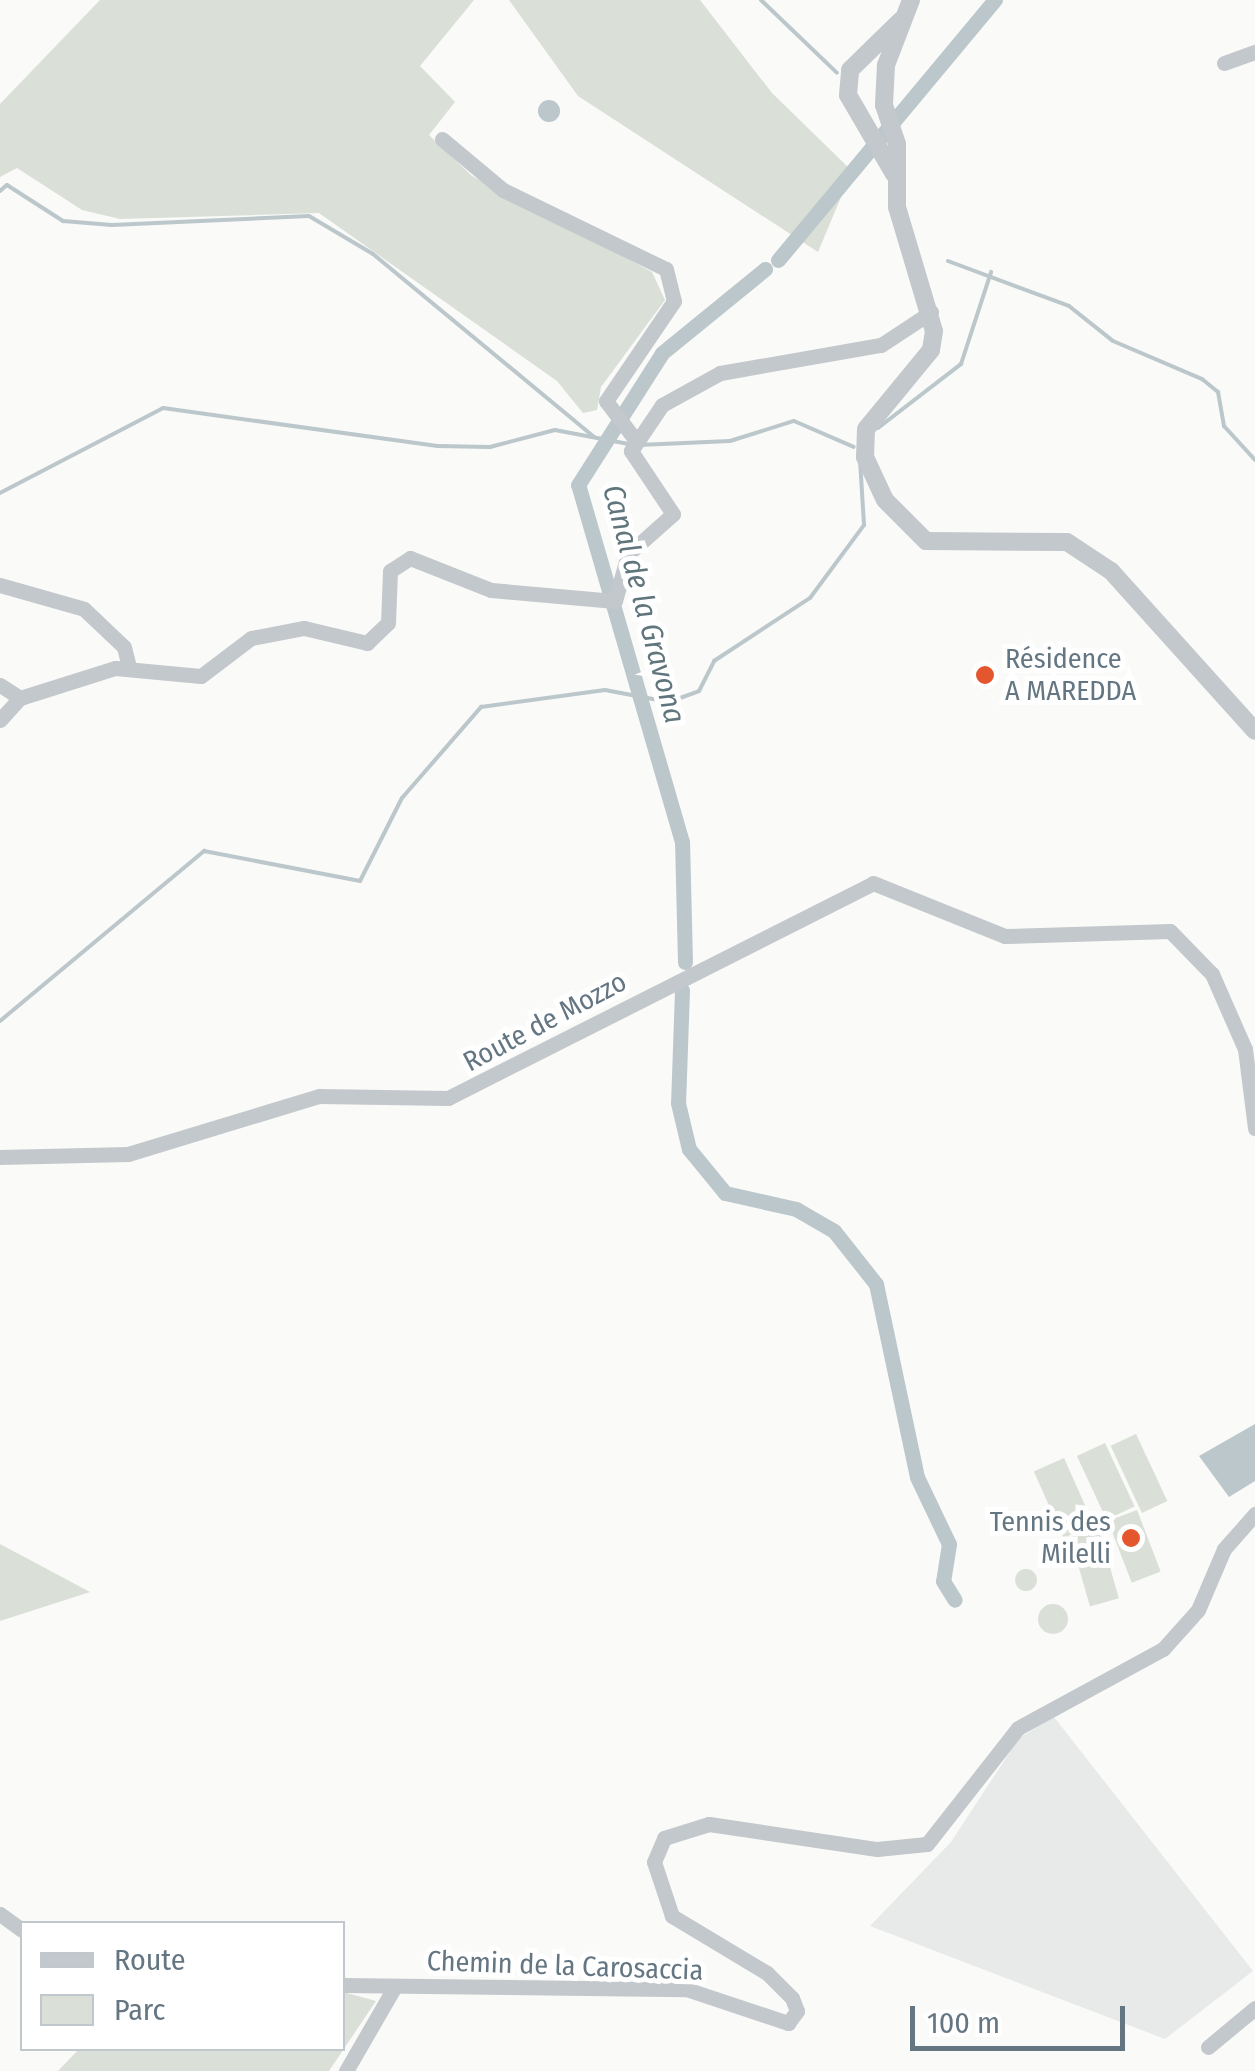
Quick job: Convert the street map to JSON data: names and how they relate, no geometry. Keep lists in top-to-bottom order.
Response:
{
  "streets": {
    "street": ["Route de Mozzo", "Chemin de la Carosaccia"]
  },
  "water": ["Canal de la Gravona"],
  "places": ["Résidence A MAREDDA", "Tennis des Milelli"],
  "legend": ["Route", "Parc"],
  "scale_bar": "100 m"
}
